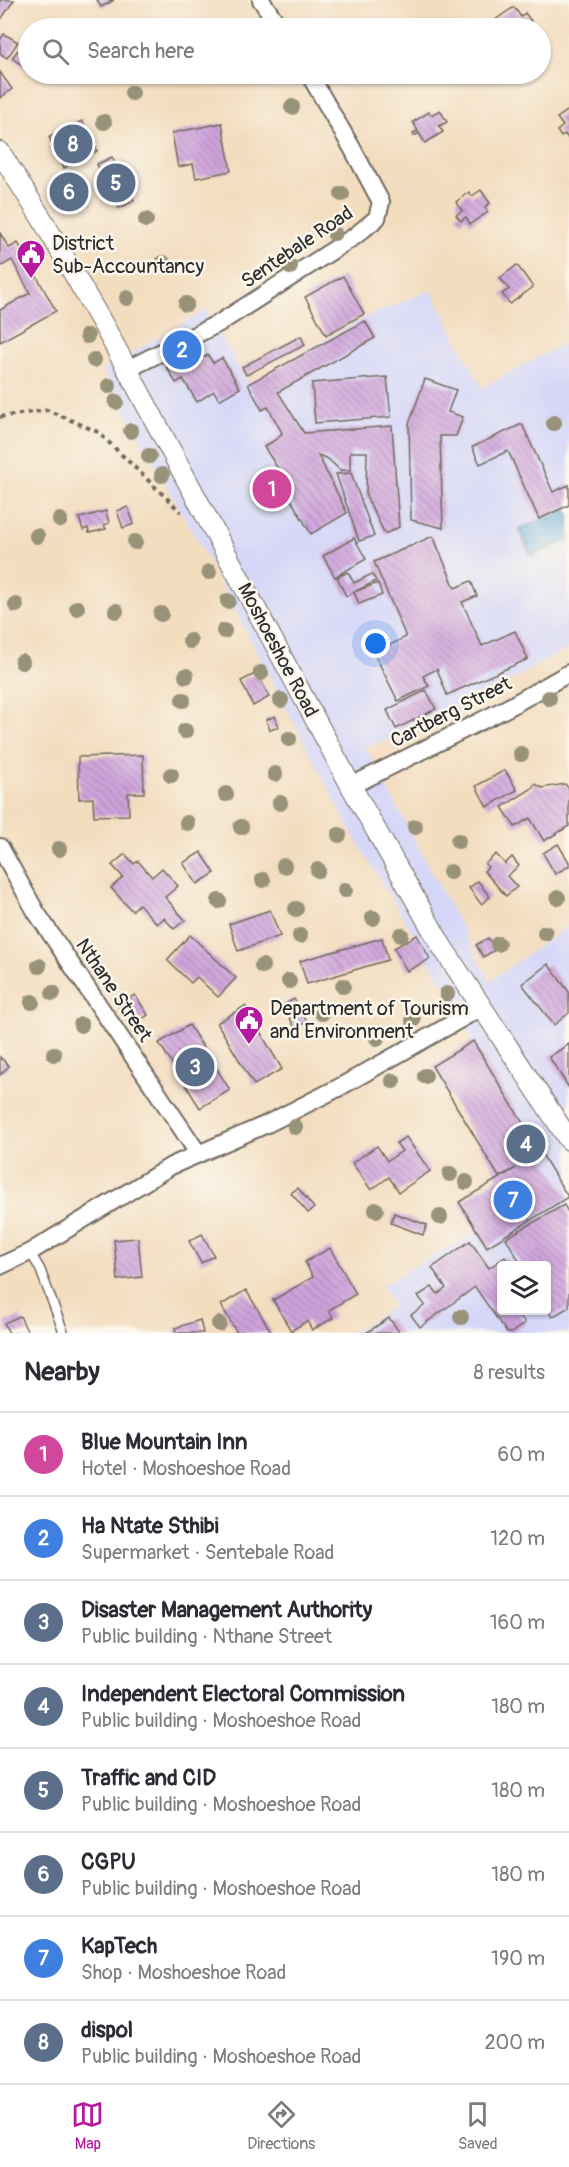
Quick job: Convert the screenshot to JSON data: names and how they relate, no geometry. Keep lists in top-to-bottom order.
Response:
{
  "streets": {
    "street": [
      "Sentebale Road",
      "Moshoeshoe Road",
      "Cartberg Street",
      "Nthane Street"
    ]
  },
  "crossings": [
    ["Sentebale Road", "Moshoeshoe Road"],
    ["Moshoeshoe Road", "Cartberg Street"]
  ],
  "places": {
    "public building": ["District Sub-Accountancy", "Department of Tourism and Environment"]
  },
  "page": {
    "search": "Search here",
    "pins": [
      "8",
      "5",
      "6",
      "2",
      "1",
      "3",
      "4",
      "7"
    ],
    "heading": ["Nearby", "8 results"],
    "list": [
      {
        "mark": "1",
        "name": "Blue Mountain Inn",
        "note": "Hotel · Moshoeshoe Road",
        "value": "60 m"
      },
      {
        "mark": "2",
        "name": "Ha Ntate Sthibi",
        "note": "Supermarket · Sentebale Road",
        "value": "120 m"
      },
      {
        "mark": "3",
        "name": "Disaster Management Authority",
        "note": "Public building · Nthane Street",
        "value": "160 m"
      },
      {
        "mark": "4",
        "name": "Independent Electoral Commission",
        "note": "Public building · Moshoeshoe Road",
        "value": "180 m"
      },
      {
        "mark": "5",
        "name": "Traffic and CID",
        "note": "Public building · Moshoeshoe Road",
        "value": "180 m"
      },
      {
        "mark": "6",
        "name": "CGPU",
        "note": "Public building · Moshoeshoe Road",
        "value": "180 m"
      },
      {
        "mark": "7",
        "name": "KapTech",
        "note": "Shop · Moshoeshoe Road",
        "value": "190 m"
      },
      {
        "mark": "8",
        "name": "dispol",
        "note": "Public building · Moshoeshoe Road",
        "value": "200 m"
      }
    ],
    "nav": ["Map", "Directions", "Saved"]
  }
}
